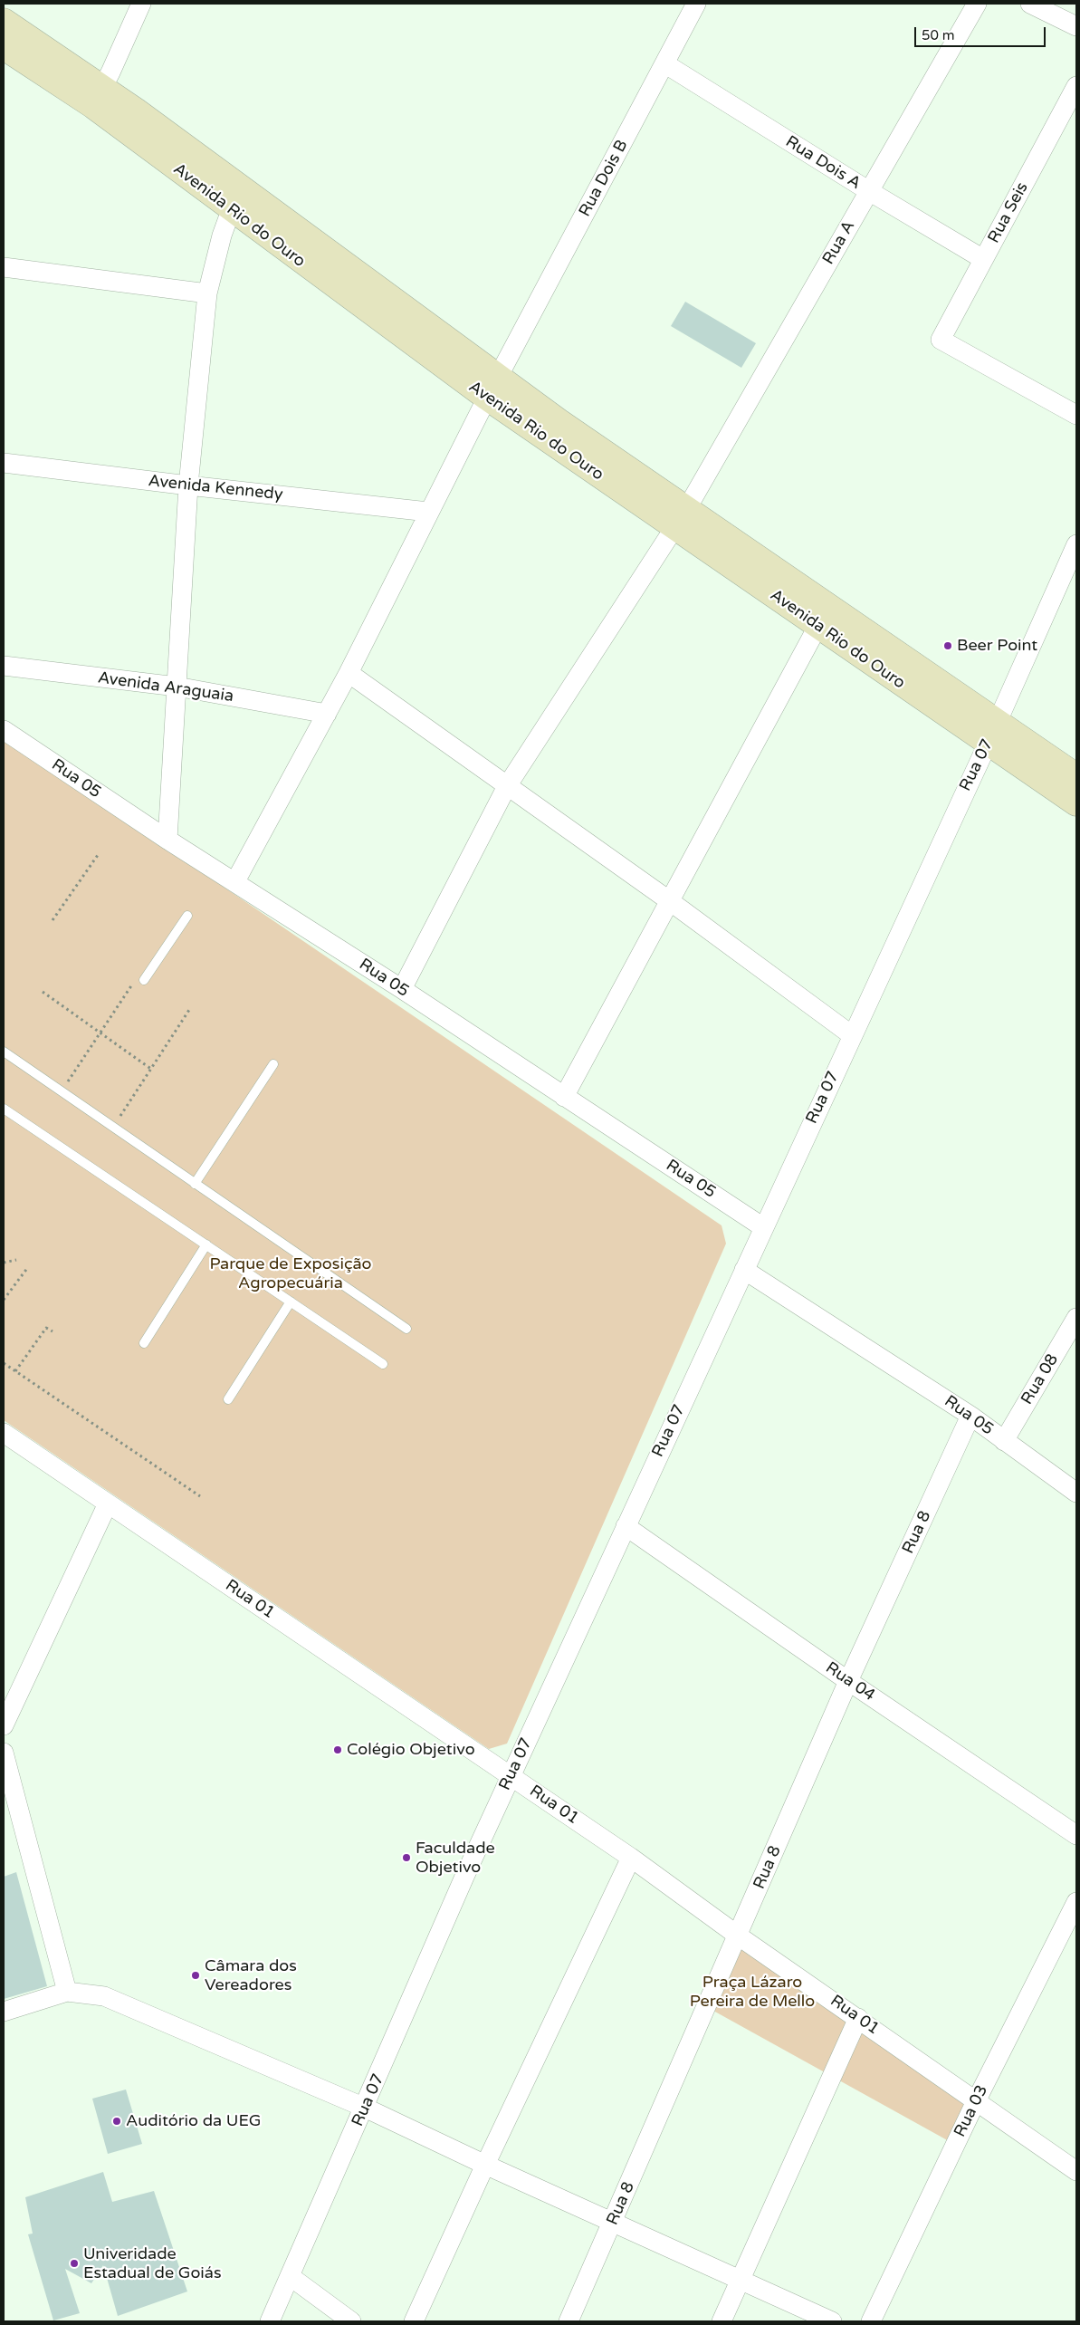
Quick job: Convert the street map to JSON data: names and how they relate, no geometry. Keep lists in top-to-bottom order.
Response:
{
  "streets": {
    "main road": ["Avenida Rio do Ouro"],
    "street": [
      "Rua Dois A",
      "Rua Dois B",
      "Rua Seis",
      "Rua A",
      "Avenida Kennedy",
      "Avenida Araguaia",
      "Rua 07",
      "Rua 05",
      "Rua 08",
      "Rua 8",
      "Rua 01",
      "Rua 04",
      "Rua 03"
    ]
  },
  "crossings": [
    ["Rua Dois A", "Rua Dois B"],
    ["Rua Dois A", "Rua Seis"],
    ["Rua Dois A", "Rua A"],
    ["Rua Dois B", "Avenida Rio do Ouro"],
    ["Rua Dois B", "Avenida Kennedy"],
    ["Rua Dois B", "Avenida Araguaia"],
    ["Rua Dois B", "Rua 05"],
    ["Avenida Rio do Ouro", "Rua A"],
    ["Avenida Rio do Ouro", "Rua 07"],
    ["Rua A", "Rua 05"],
    ["Rua 07", "Rua 05"],
    ["Rua 07", "Rua 01"],
    ["Rua 07", "Rua 04"],
    ["Rua 05", "Rua 08"],
    ["Rua 05", "Rua 8"],
    ["Rua 8", "Rua 01"],
    ["Rua 8", "Rua 04"],
    ["Rua 01", "Rua 03"]
  ],
  "parks": ["Parque de Exposição Agropecuária", "Praça Lázaro Pereira de Mello"],
  "places": [
    "Beer Point",
    "Colégio Objetivo",
    "Faculdade Objetivo",
    "Câmara dos Vereadores",
    "Auditório da UEG",
    "Univeridade Estadual de Goiás"
  ],
  "scale_bar": "50 m"
}
